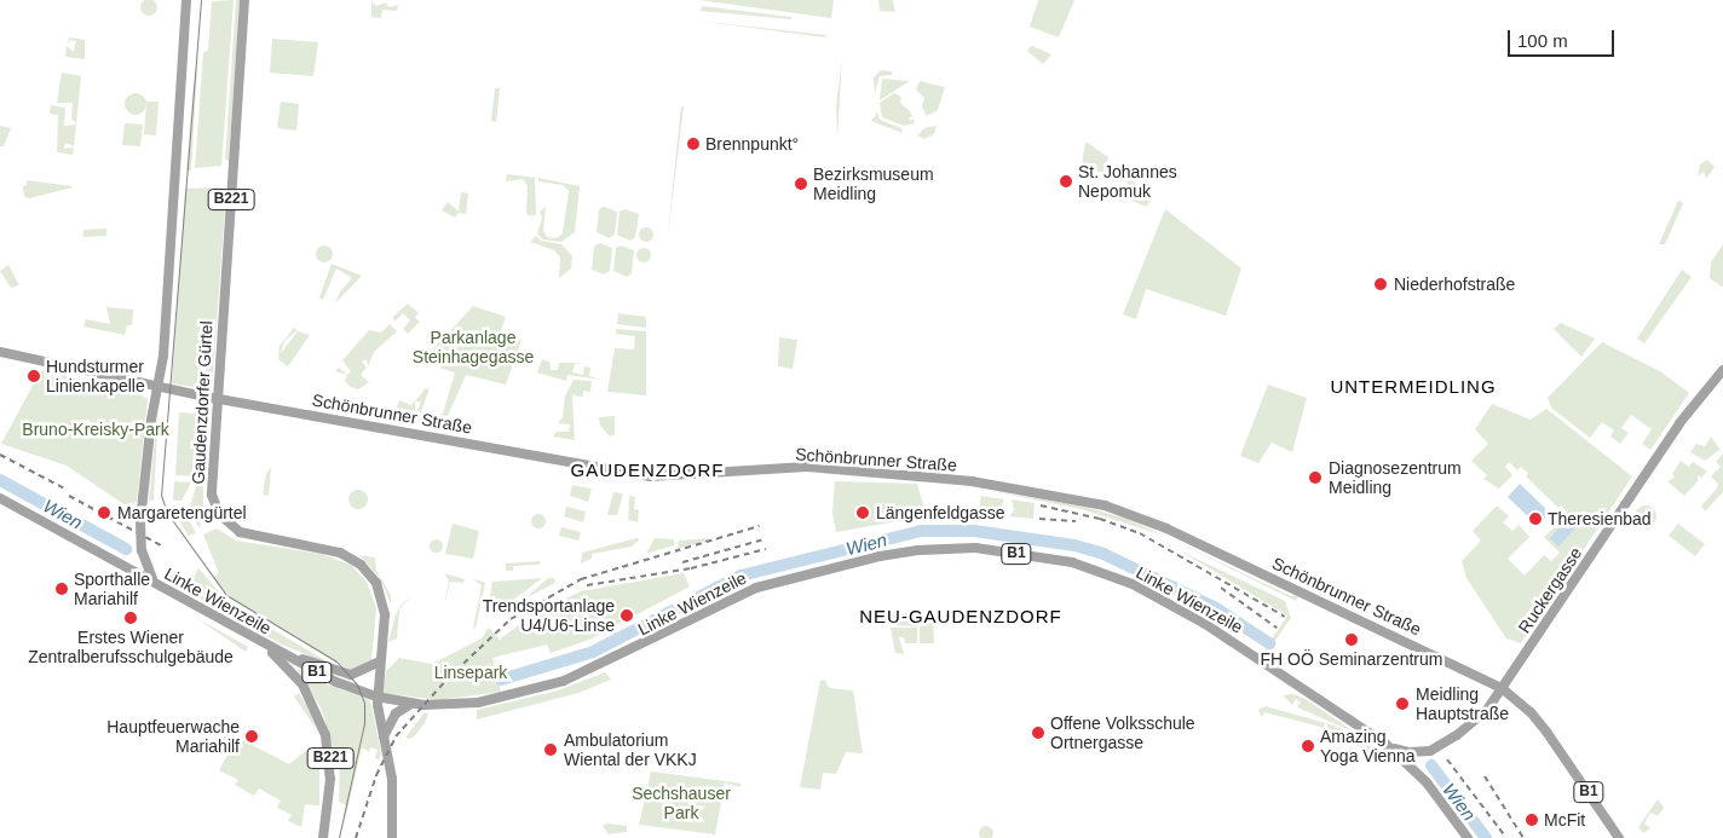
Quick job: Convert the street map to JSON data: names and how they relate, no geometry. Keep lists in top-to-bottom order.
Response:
{
  "streets": {
    "main road": [
      "B221",
      "Gaudenzdorfer Gürtel",
      "Schönbrunner Straße",
      "B1",
      "Ruckergasse",
      "Linke Wienzeile"
    ]
  },
  "crossings": [
    ["B221", "Gaudenzdorfer Gürtel"],
    ["B221", "Linke Wienzeile"],
    ["Gaudenzdorfer Gürtel", "Schönbrunner Straße"],
    ["Gaudenzdorfer Gürtel", "Linke Wienzeile"],
    ["Schönbrunner Straße", "B1"],
    ["Schönbrunner Straße", "Ruckergasse"],
    ["B1", "Ruckergasse"],
    ["Ruckergasse", "Linke Wienzeile"]
  ],
  "districts": ["UNTERMEIDLING", "GAUDENZDORF", "NEU-GAUDENZDORF"],
  "water": ["Wien"],
  "parks": [
    "Parkanlage Steinhagegasse",
    "Bruno-Kreisky-Park",
    "Linsepark",
    "Sechshauser Park"
  ],
  "places": [
    "Brennpunkt°",
    "St. Johannes Nepomuk",
    "Bezirksmuseum Meidling",
    "Niederhofstraße",
    "Hundsturmer Linienkapelle",
    "Diagnosezentrum Meidling",
    "Margaretengürtel",
    "Längenfeldgasse",
    "Theresienbad",
    "Sporthalle Mariahilf",
    "Trendsportanlage U4/U6-Linse",
    "Erstes Wiener Zentralberufsschulgebäude",
    "FH OÖ Seminarzentrum",
    "Meidling Hauptstraße",
    "Offene Volksschule Ortnergasse",
    "Hauptfeuerwache Mariahilf",
    "Amazing Yoga Vienna",
    "Ambulatorium Wiental der VKKJ",
    "McFit"
  ],
  "scale_bar": "100 m"
}
